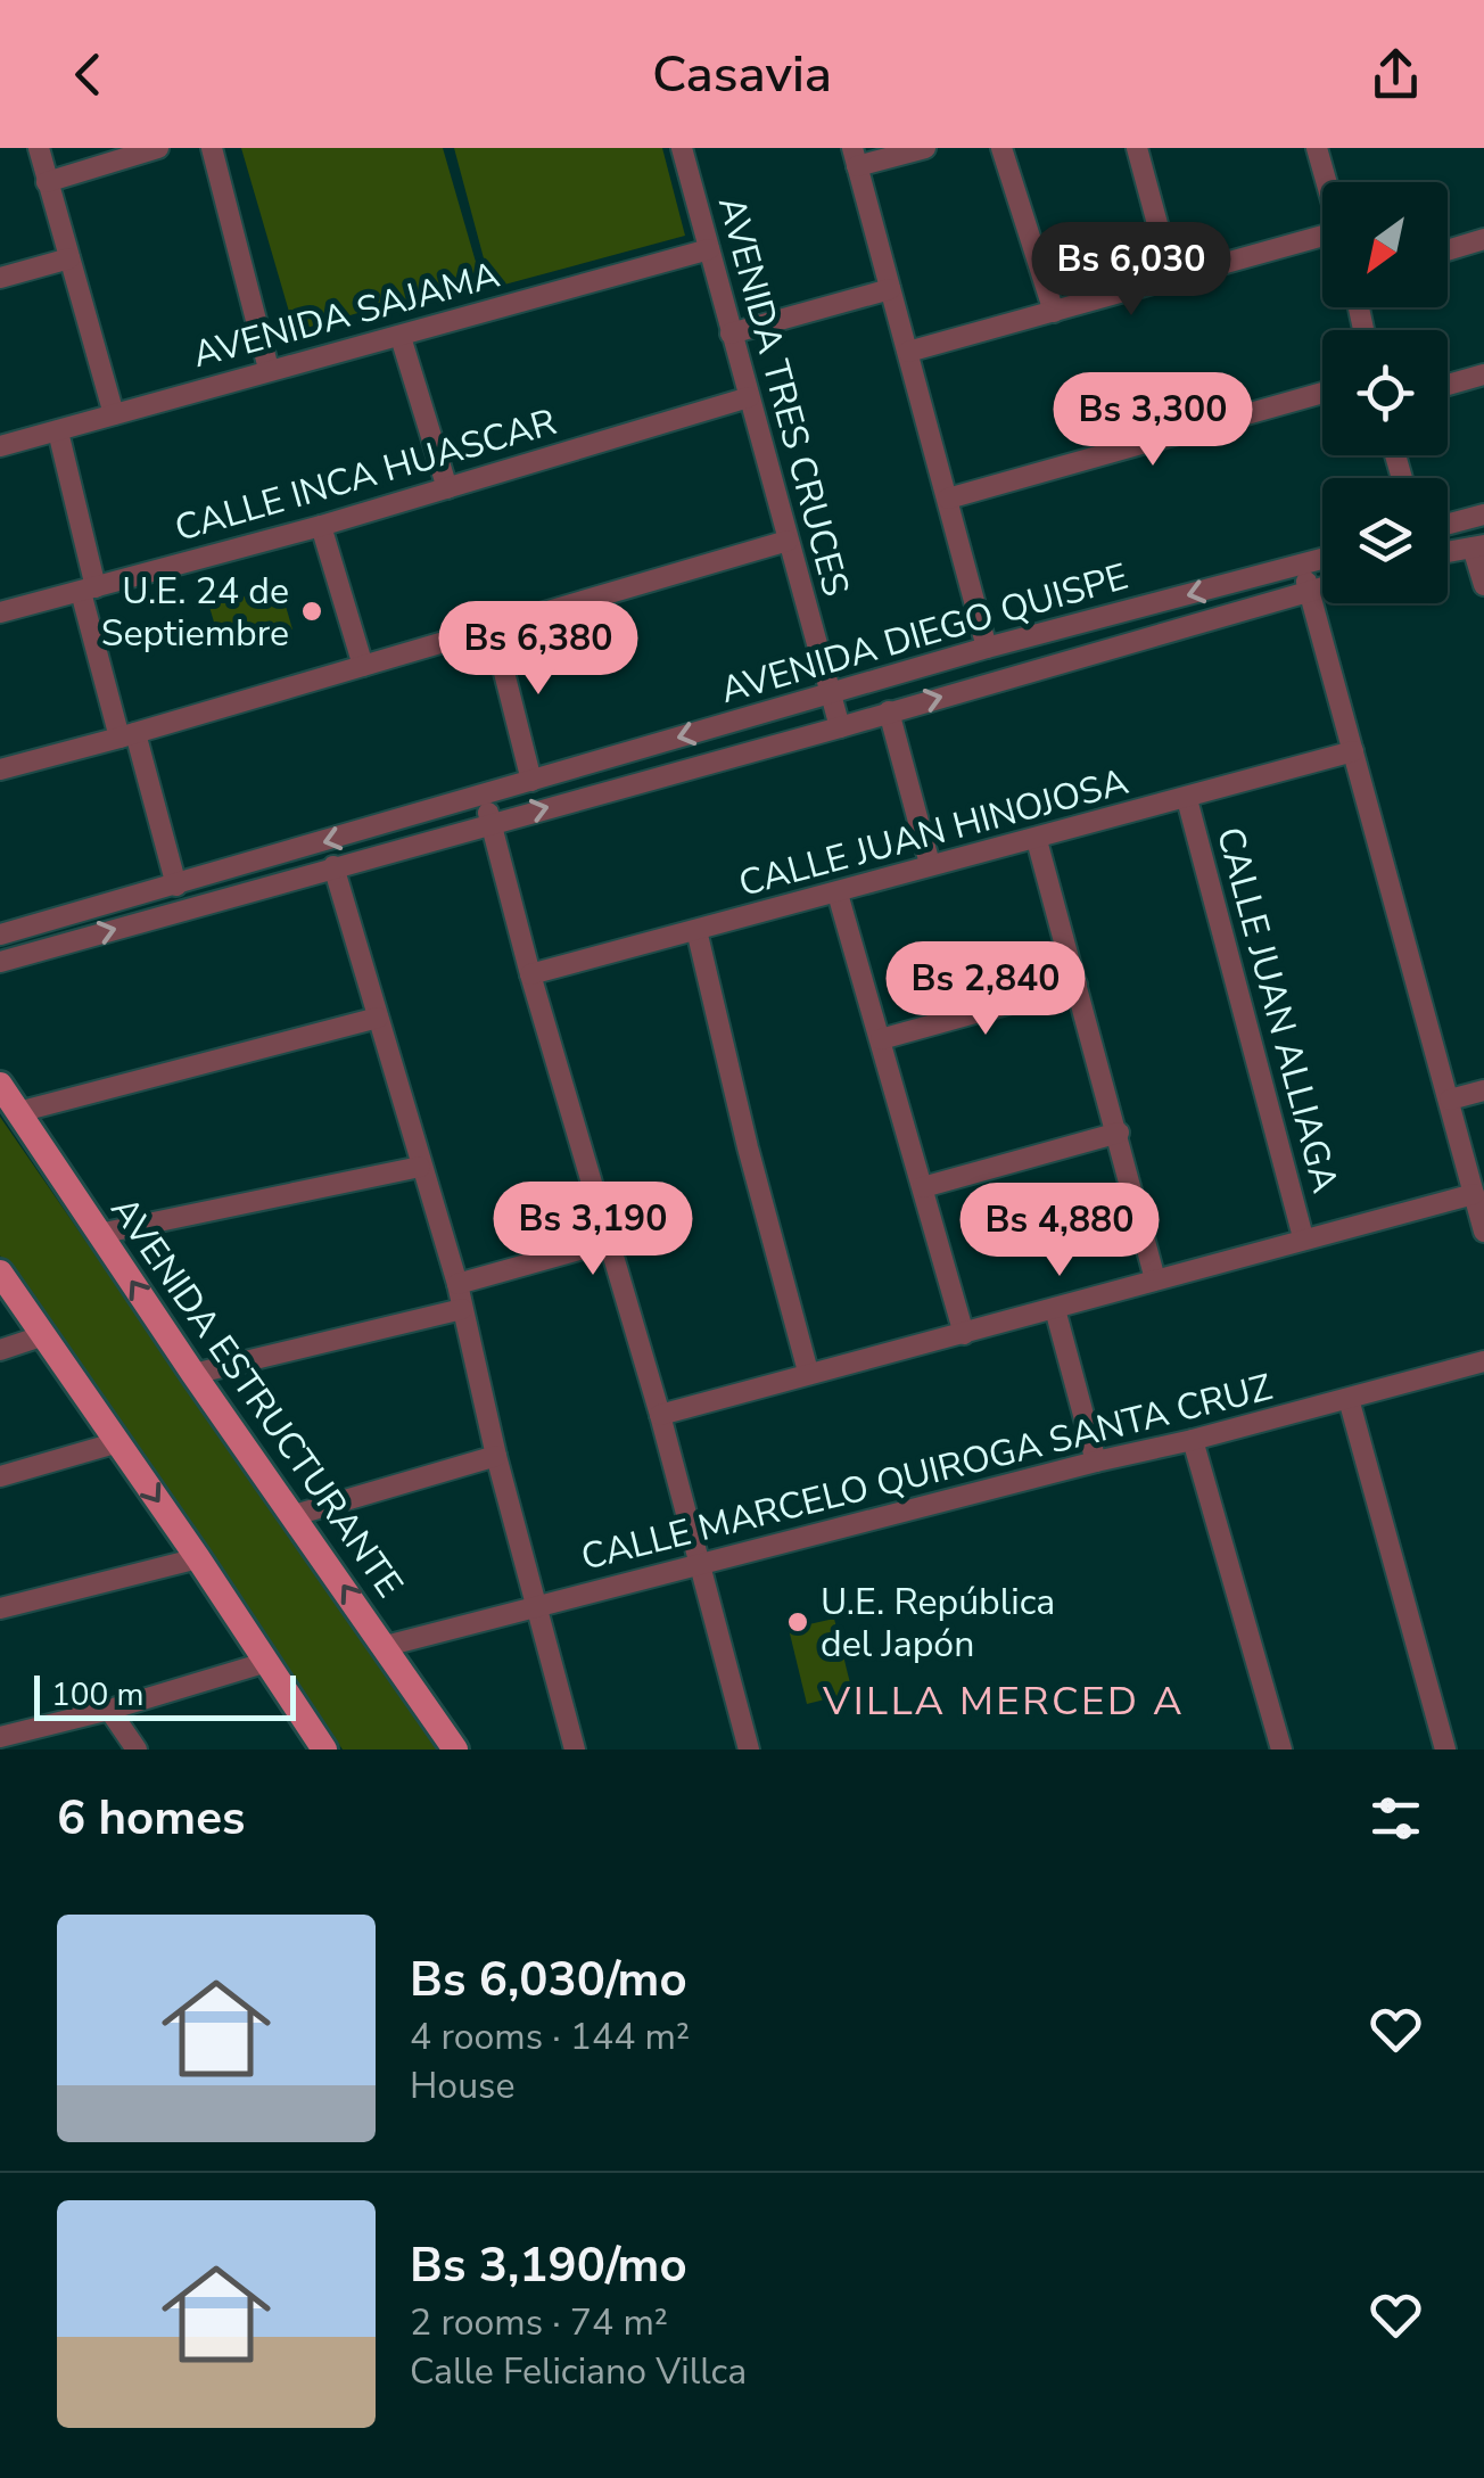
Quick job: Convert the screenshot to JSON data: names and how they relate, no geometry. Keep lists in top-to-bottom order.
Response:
{
  "streets": {
    "main road": ["AVENIDA ESTRUCTURANTE"],
    "street": [
      "AVENIDA SAJAMA",
      "AVENIDA TRES CRUCES",
      "CALLE INCA HUASCAR",
      "AVENIDA DIEGO QUISPE",
      "CALLE JUAN HINOJOSA",
      "CALLE JUAN ALLIAGA",
      "CALLE MARCELO QUIROGA SANTA CRUZ"
    ]
  },
  "crossings": [
    ["AVENIDA SAJAMA", "AVENIDA TRES CRUCES"],
    ["AVENIDA TRES CRUCES", "CALLE INCA HUASCAR"],
    ["AVENIDA TRES CRUCES", "AVENIDA DIEGO QUISPE"],
    ["CALLE JUAN HINOJOSA", "CALLE JUAN ALLIAGA"],
    ["AVENIDA ESTRUCTURANTE", "CALLE MARCELO QUIROGA SANTA CRUZ"]
  ],
  "districts": ["VILLA MERCED A"],
  "places": ["U.E. 24 de Septiembre", "U.E. República del Japón"],
  "scale_bar": "100 m",
  "north": "bottom left",
  "page": {
    "header": "Casavia",
    "price": [
      "Bs 6,030",
      "Bs 3,300",
      "Bs 6,380",
      "Bs 2,840",
      "Bs 3,190",
      "Bs 4,880"
    ],
    "scale": "100 m",
    "heading": "6 homes",
    "list": [
      {
        "name": "Bs 6,030/mo",
        "note": "4 rooms · 144 m² · House"
      },
      {
        "name": "Bs 3,190/mo",
        "note": "2 rooms · 74 m² · Calle Feliciano Villca"
      }
    ]
  }
}
